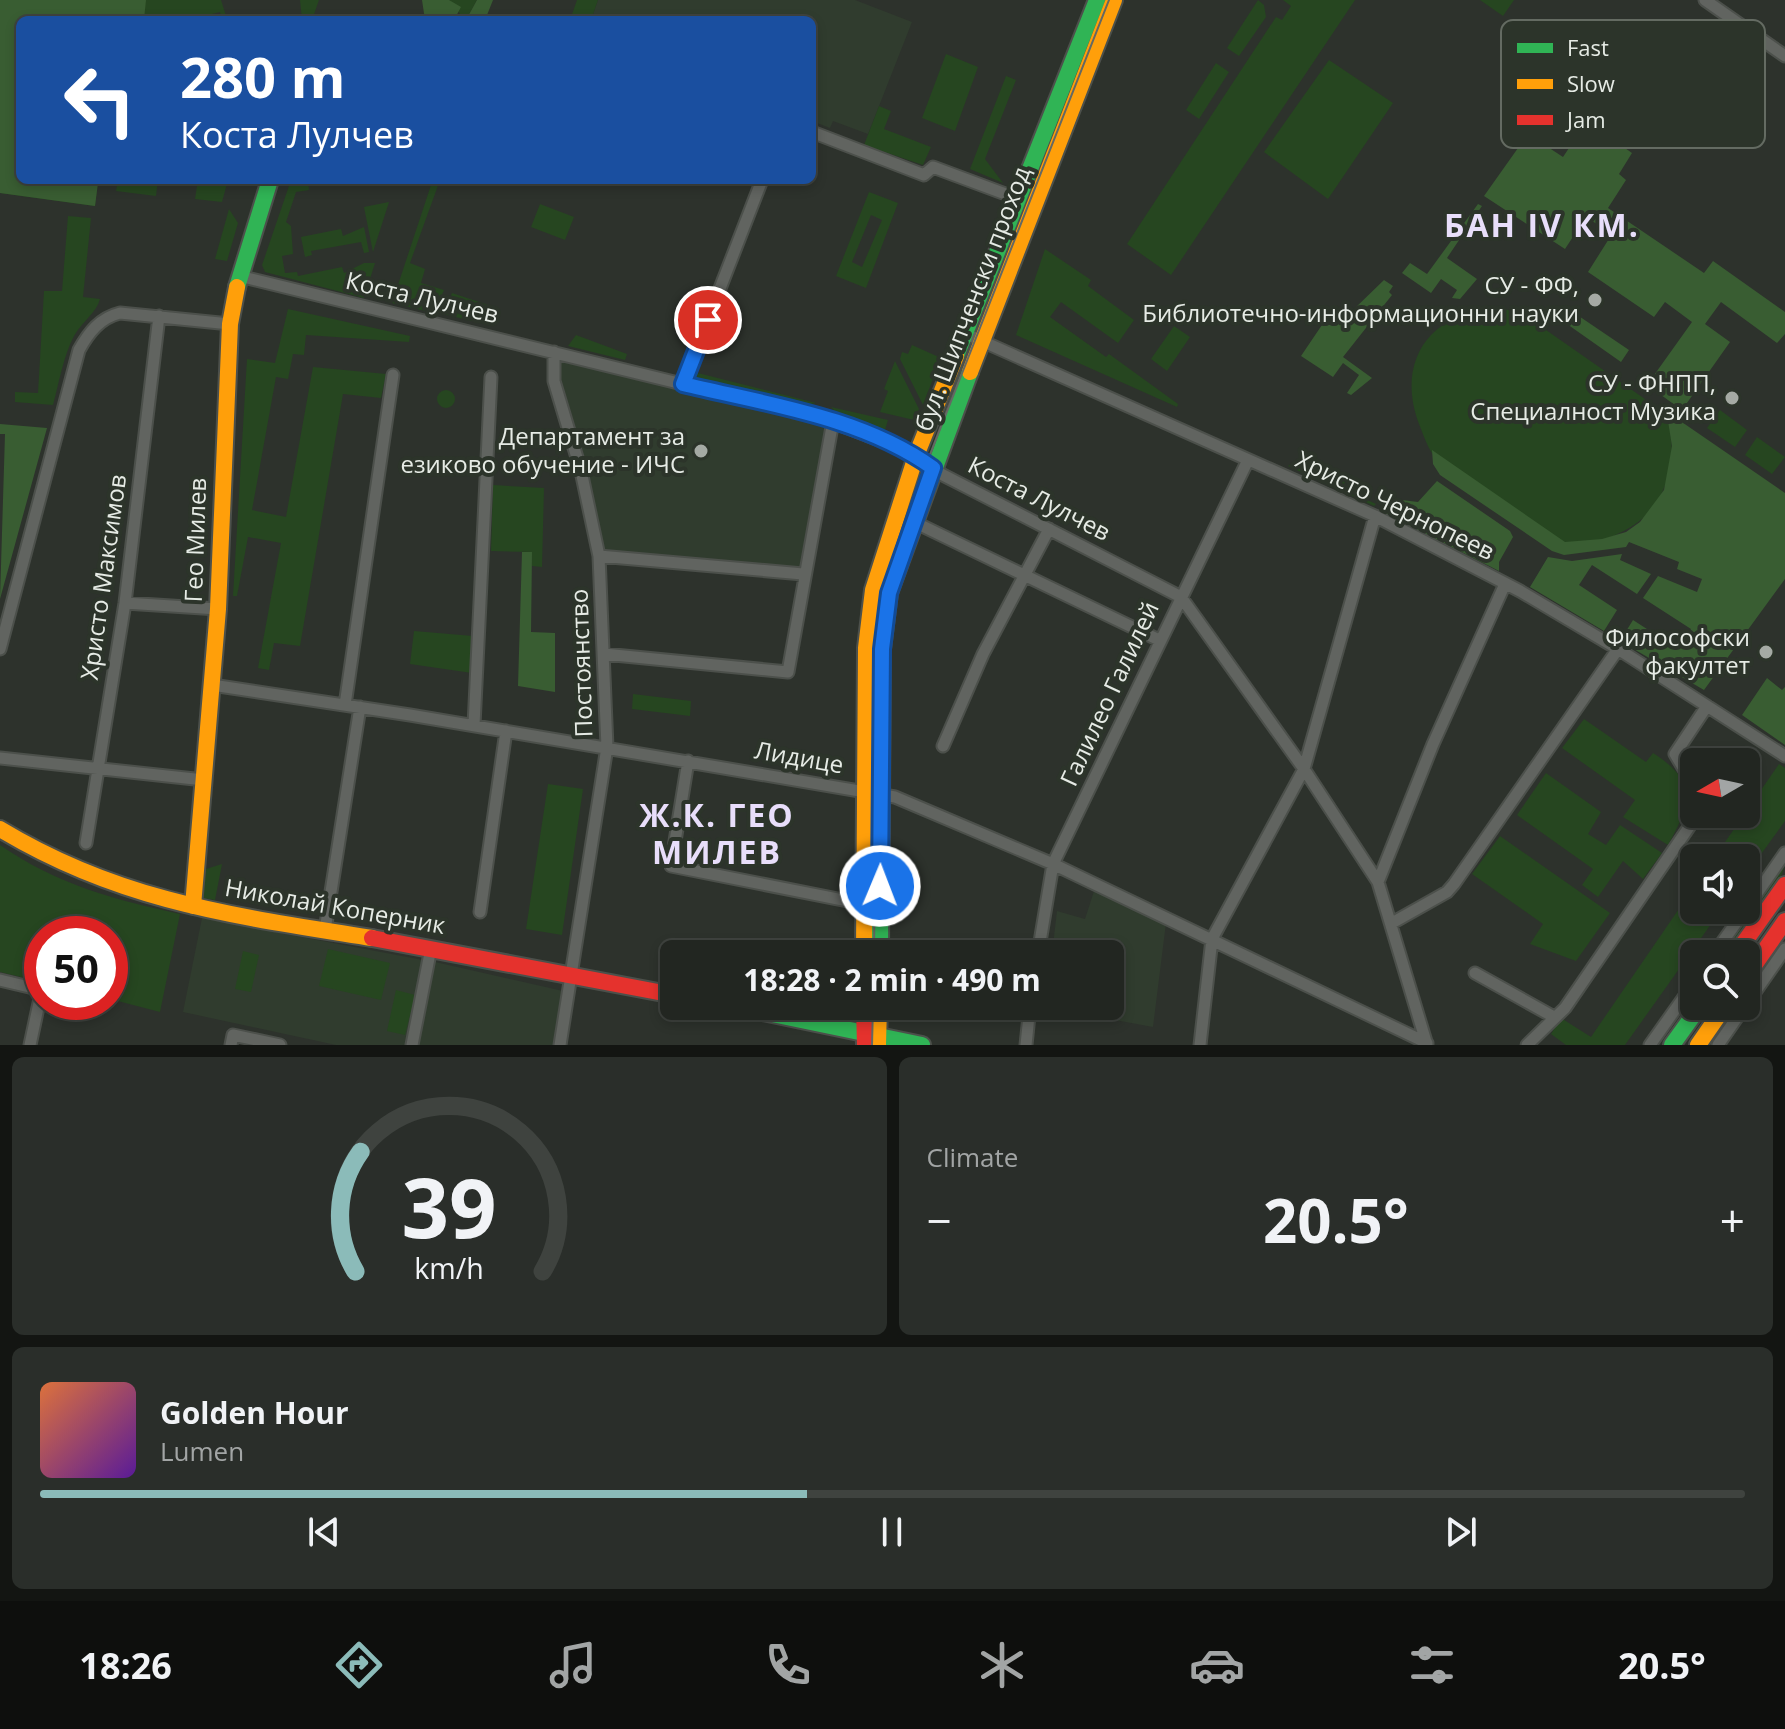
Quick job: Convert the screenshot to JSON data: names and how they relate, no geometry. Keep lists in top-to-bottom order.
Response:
{
  "streets": {
    "main road": ["бул. Шипченски проход", "Гео Милев", "Николай Коперник"],
    "street": [
      "Коста Лулчев",
      "Христо Чернопеев",
      "Христо Максимов",
      "Постоянство",
      "Галилео Галилей",
      "Лидице"
    ]
  },
  "crossings": [
    ["Коста Лулчев", "бул. Шипченски проход"],
    ["Коста Лулчев", "Гео Милев"],
    ["Коста Лулчев", "Постоянство"],
    ["Коста Лулчев", "Галилео Галилей"],
    ["Коста Лулчев", "Лидице"],
    ["бул. Шипченски проход", "Христо Чернопеев"],
    ["бул. Шипченски проход", "Лидице"],
    ["Христо Чернопеев", "Галилео Галилей"],
    ["Гео Милев", "Лидице"],
    ["Гео Милев", "Николай Коперник"],
    ["Постоянство", "Лидице"],
    ["Постоянство", "Николай Коперник"],
    ["Галилео Галилей", "Лидице"]
  ],
  "districts": ["БАН IV КМ.", "Ж.К. ГЕО МИЛЕВ"],
  "places": [
    "СУ - ФФ, Библиотечно-информационни науки",
    "СУ - ФНПП, Специалност Музика",
    "Департамент за езиково обучение - ИЧС",
    "Философски факултет"
  ],
  "legend": ["Fast", "Slow", "Jam"],
  "north": "left",
  "page": {
    "turn": ["280 m", "Коста Лулчев"],
    "limit": "50",
    "trip": "18:28 · 2 min · 490 m",
    "tile": "Climate",
    "heat": ["−", "20.5°", "+"],
    "song": ["Golden Hour", "Lumen"],
    "tabs": ["18:26", "20.5°"],
    "gauge": ["39", "km/h"]
  }
}
